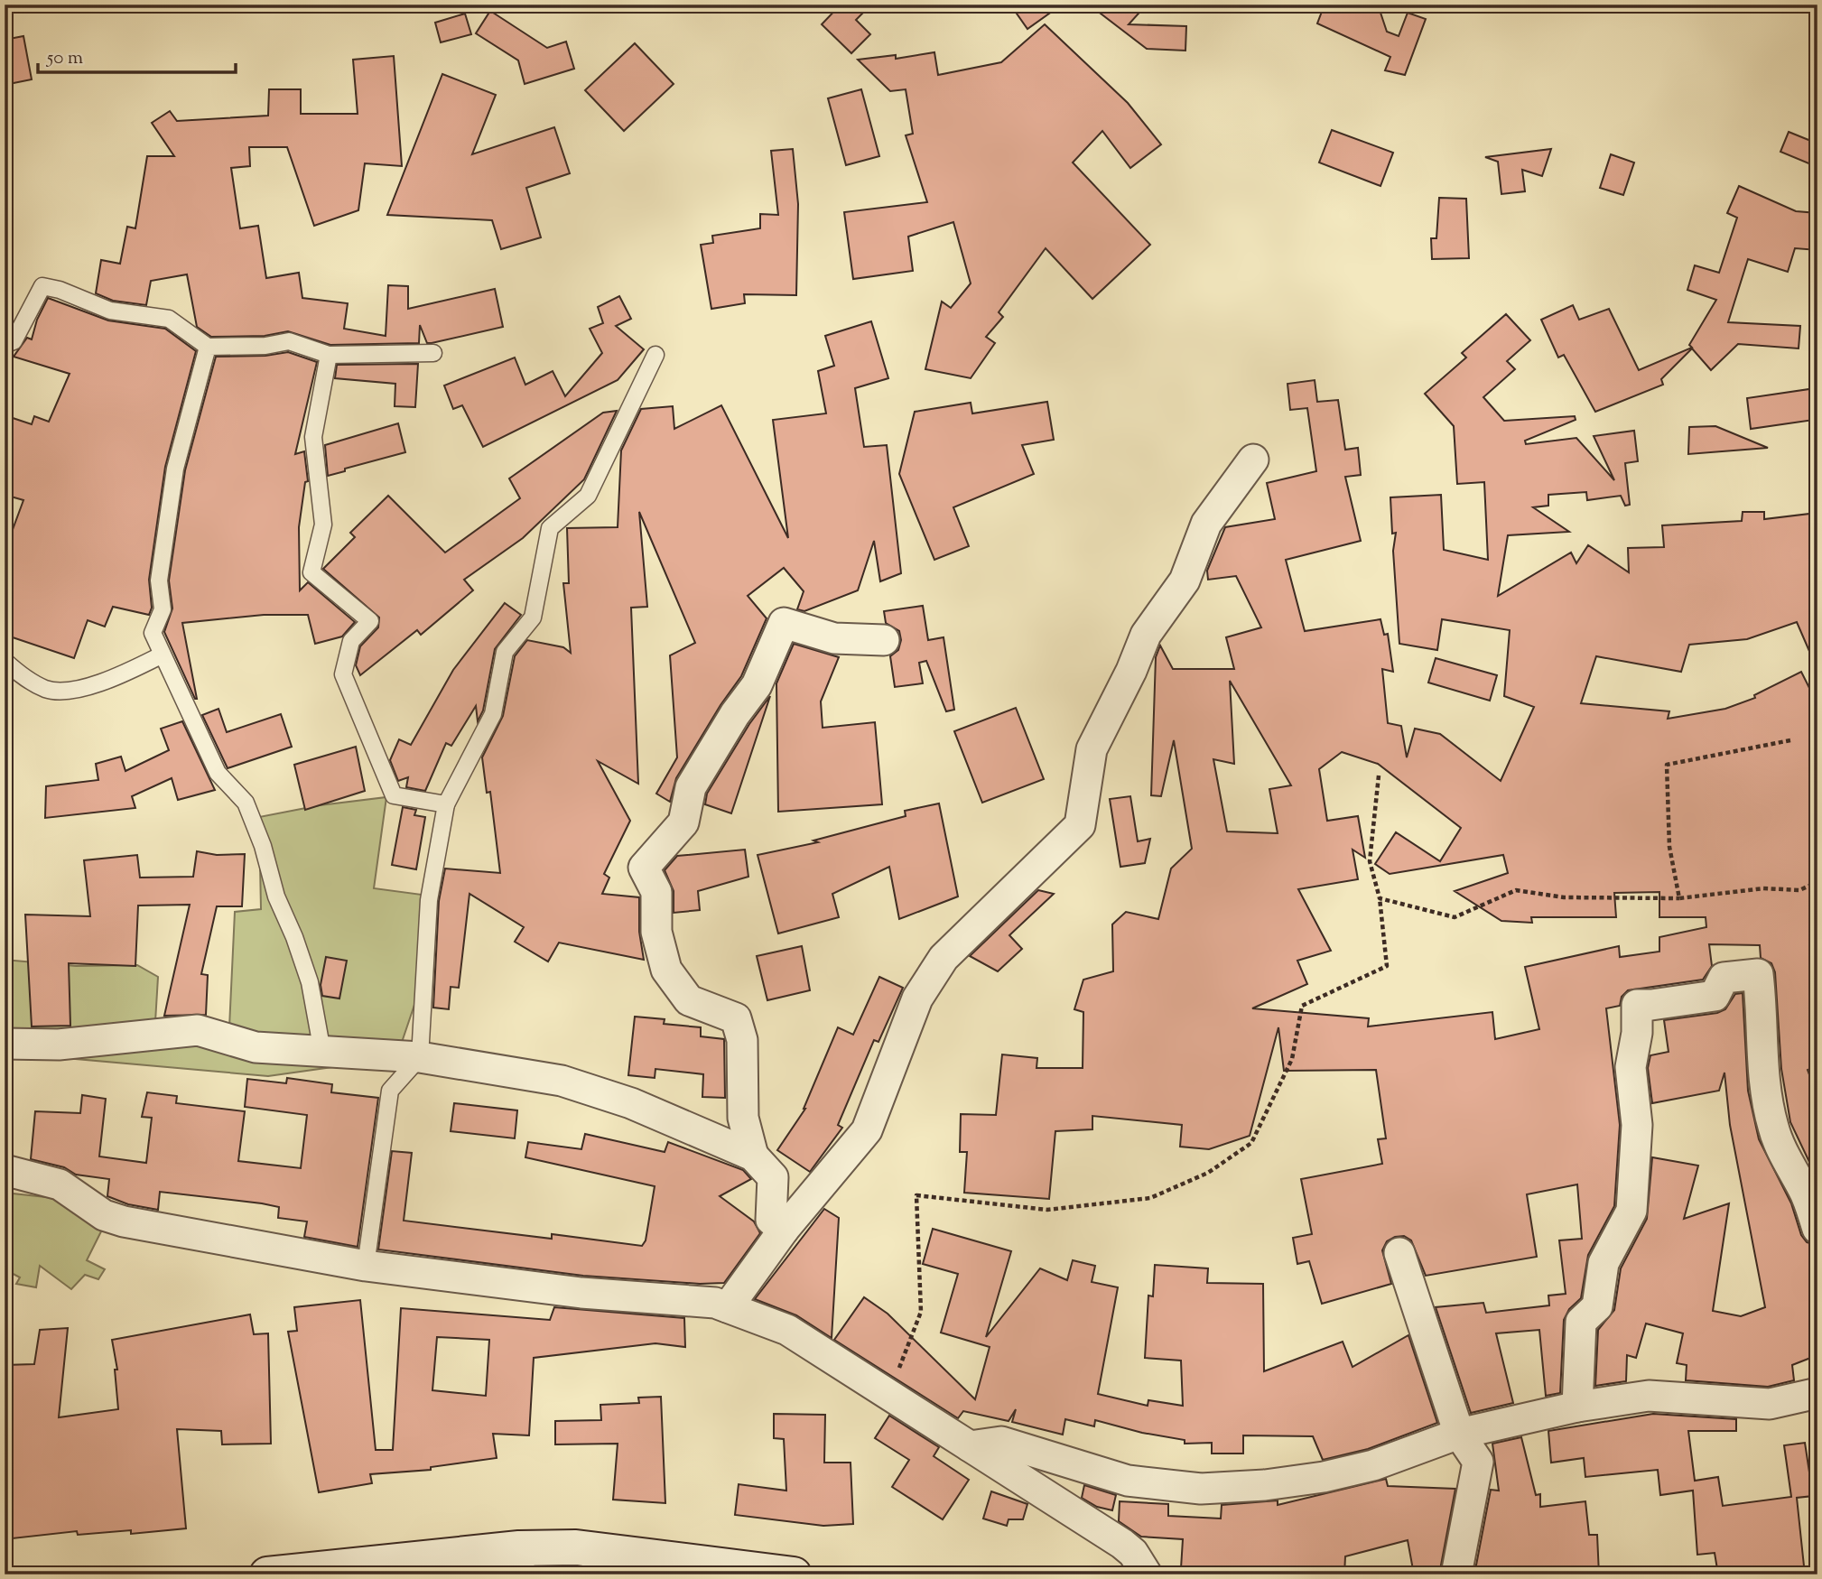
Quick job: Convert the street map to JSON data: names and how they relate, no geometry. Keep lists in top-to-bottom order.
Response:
{
  "scale_bar": "50 m"
}
